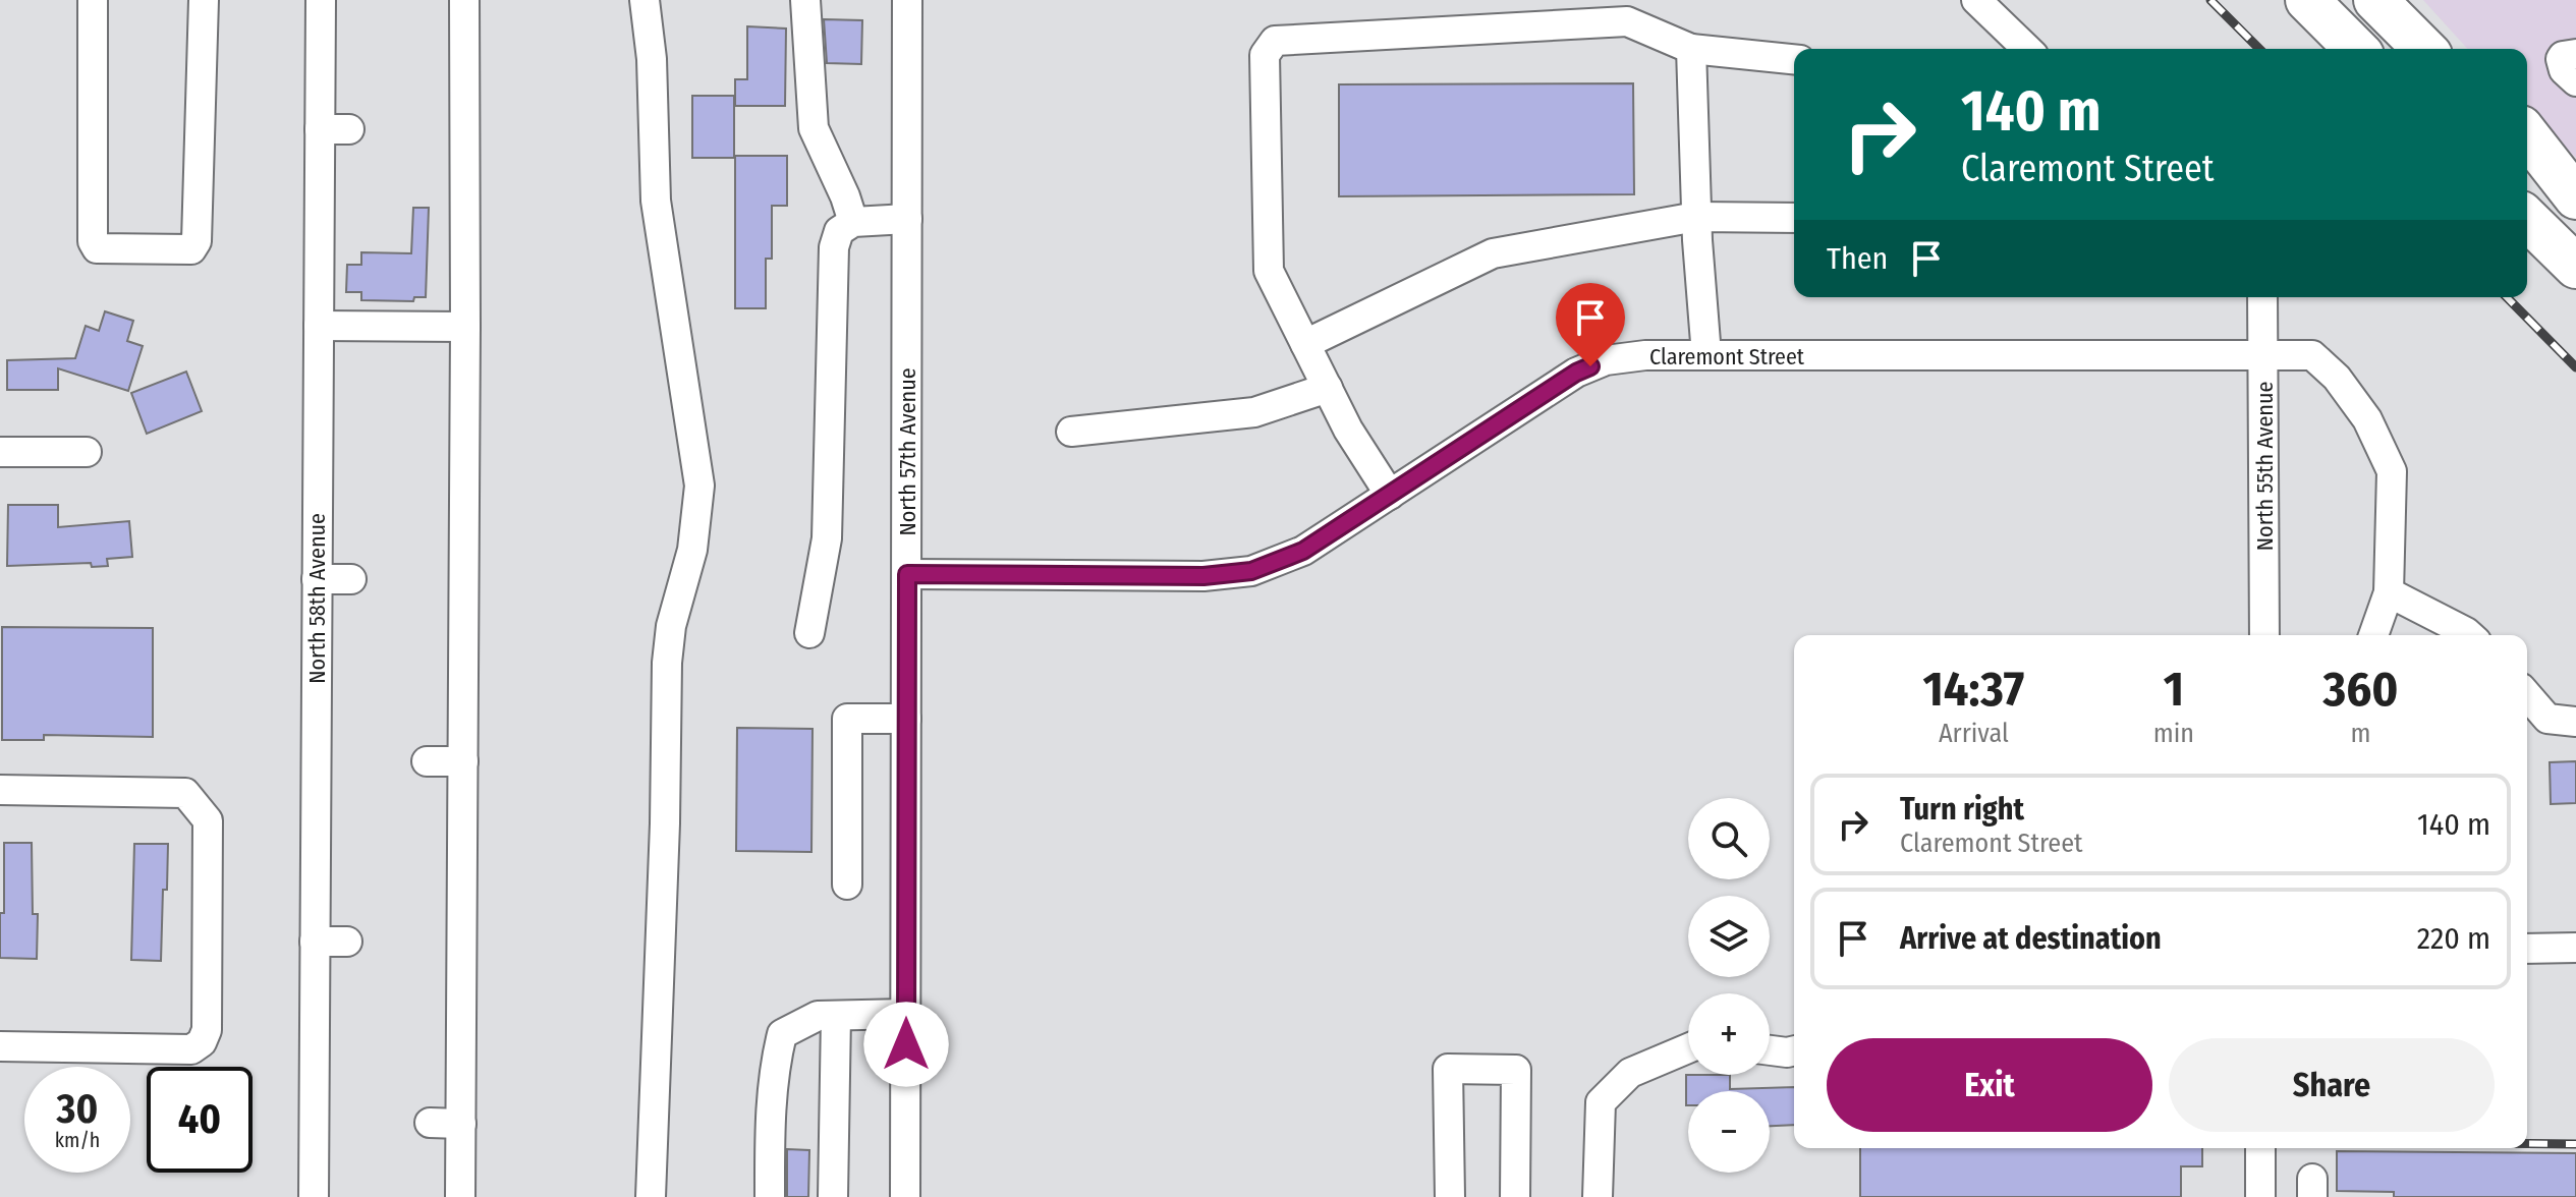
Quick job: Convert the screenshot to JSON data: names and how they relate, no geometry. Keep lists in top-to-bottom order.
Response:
{
  "streets": {
    "street": [
      "Claremont Street",
      "North 57th Avenue",
      "North 55th Avenue",
      "North 58th Avenue"
    ]
  },
  "crossings": [
    ["Claremont Street", "North 57th Avenue"],
    ["Claremont Street", "North 55th Avenue"]
  ],
  "page": {
    "turn": ["140 m", "Claremont Street"],
    "then": "Then",
    "eta": [
      "14:37",
      "Arrival",
      "1",
      "min",
      "360",
      "m"
    ],
    "list": [
      {
        "name": "Turn right",
        "note": "Claremont Street",
        "value": "140 m"
      },
      {
        "name": "Arrive at destination",
        "value": "220 m"
      }
    ],
    "map_buttons": ["+", "−"],
    "buttons": ["Exit", "Share"],
    "speed": "30 km/h",
    "limit": "40"
  }
}
